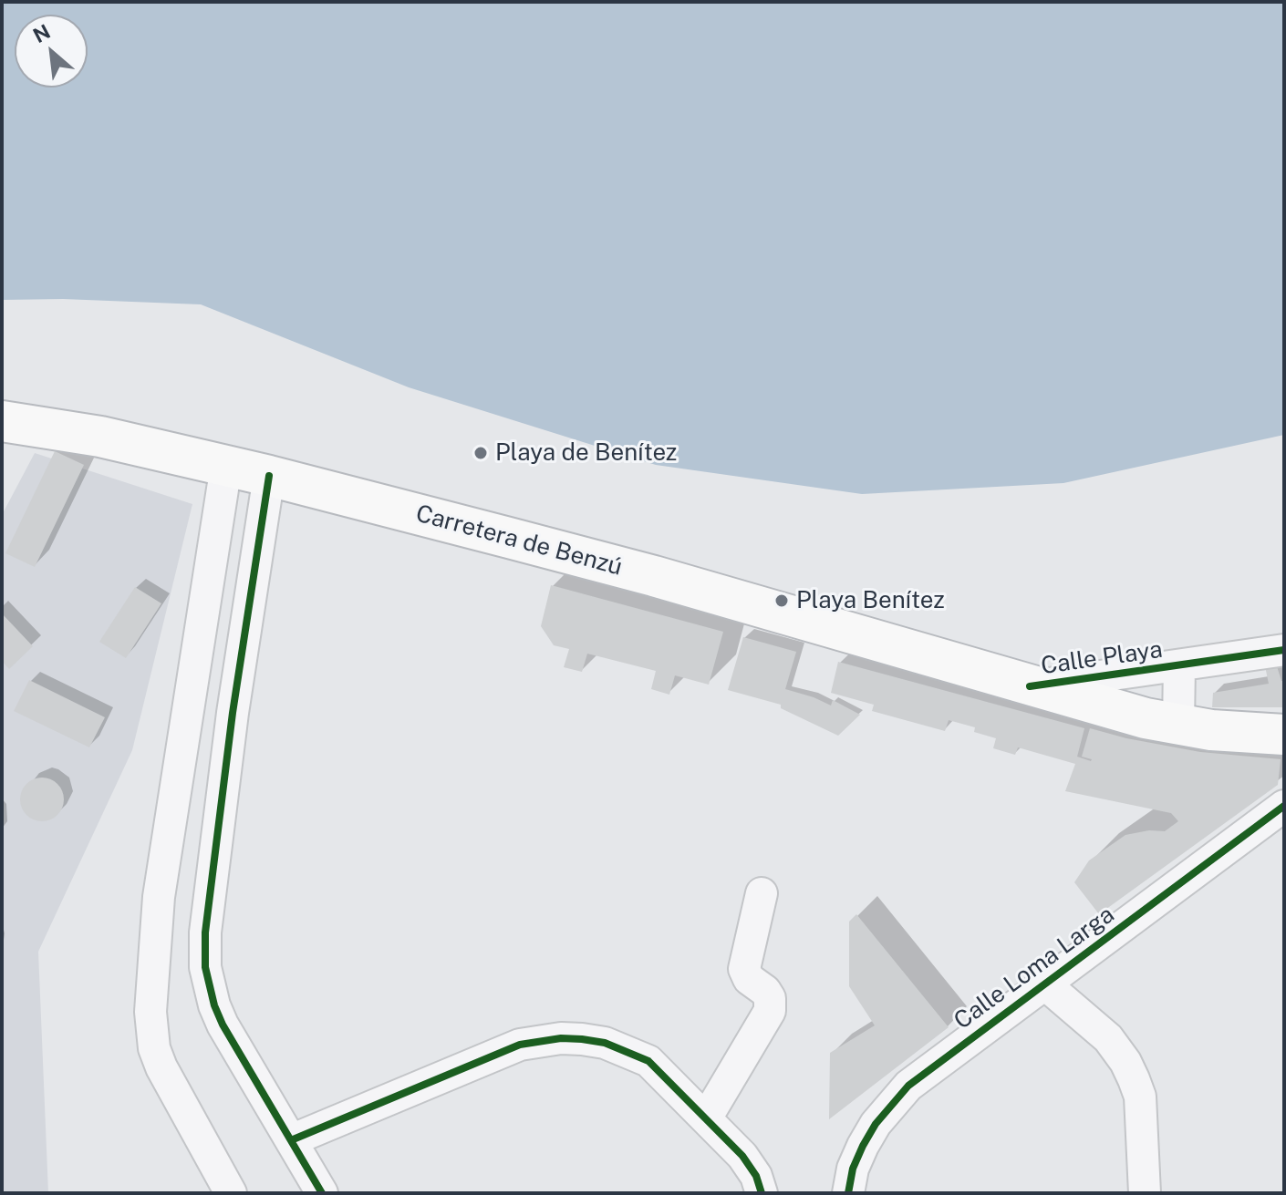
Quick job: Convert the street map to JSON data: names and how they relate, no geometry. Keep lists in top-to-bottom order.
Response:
{
  "streets": {
    "highway": ["Carretera de Benzú"],
    "street": ["Calle Playa", "Calle Loma Larga"]
  },
  "crossings": [
    ["Carretera de Benzú", "Calle Playa"]
  ],
  "places": ["Playa de Benítez", "Playa Benítez"],
  "north": "top left"
}
